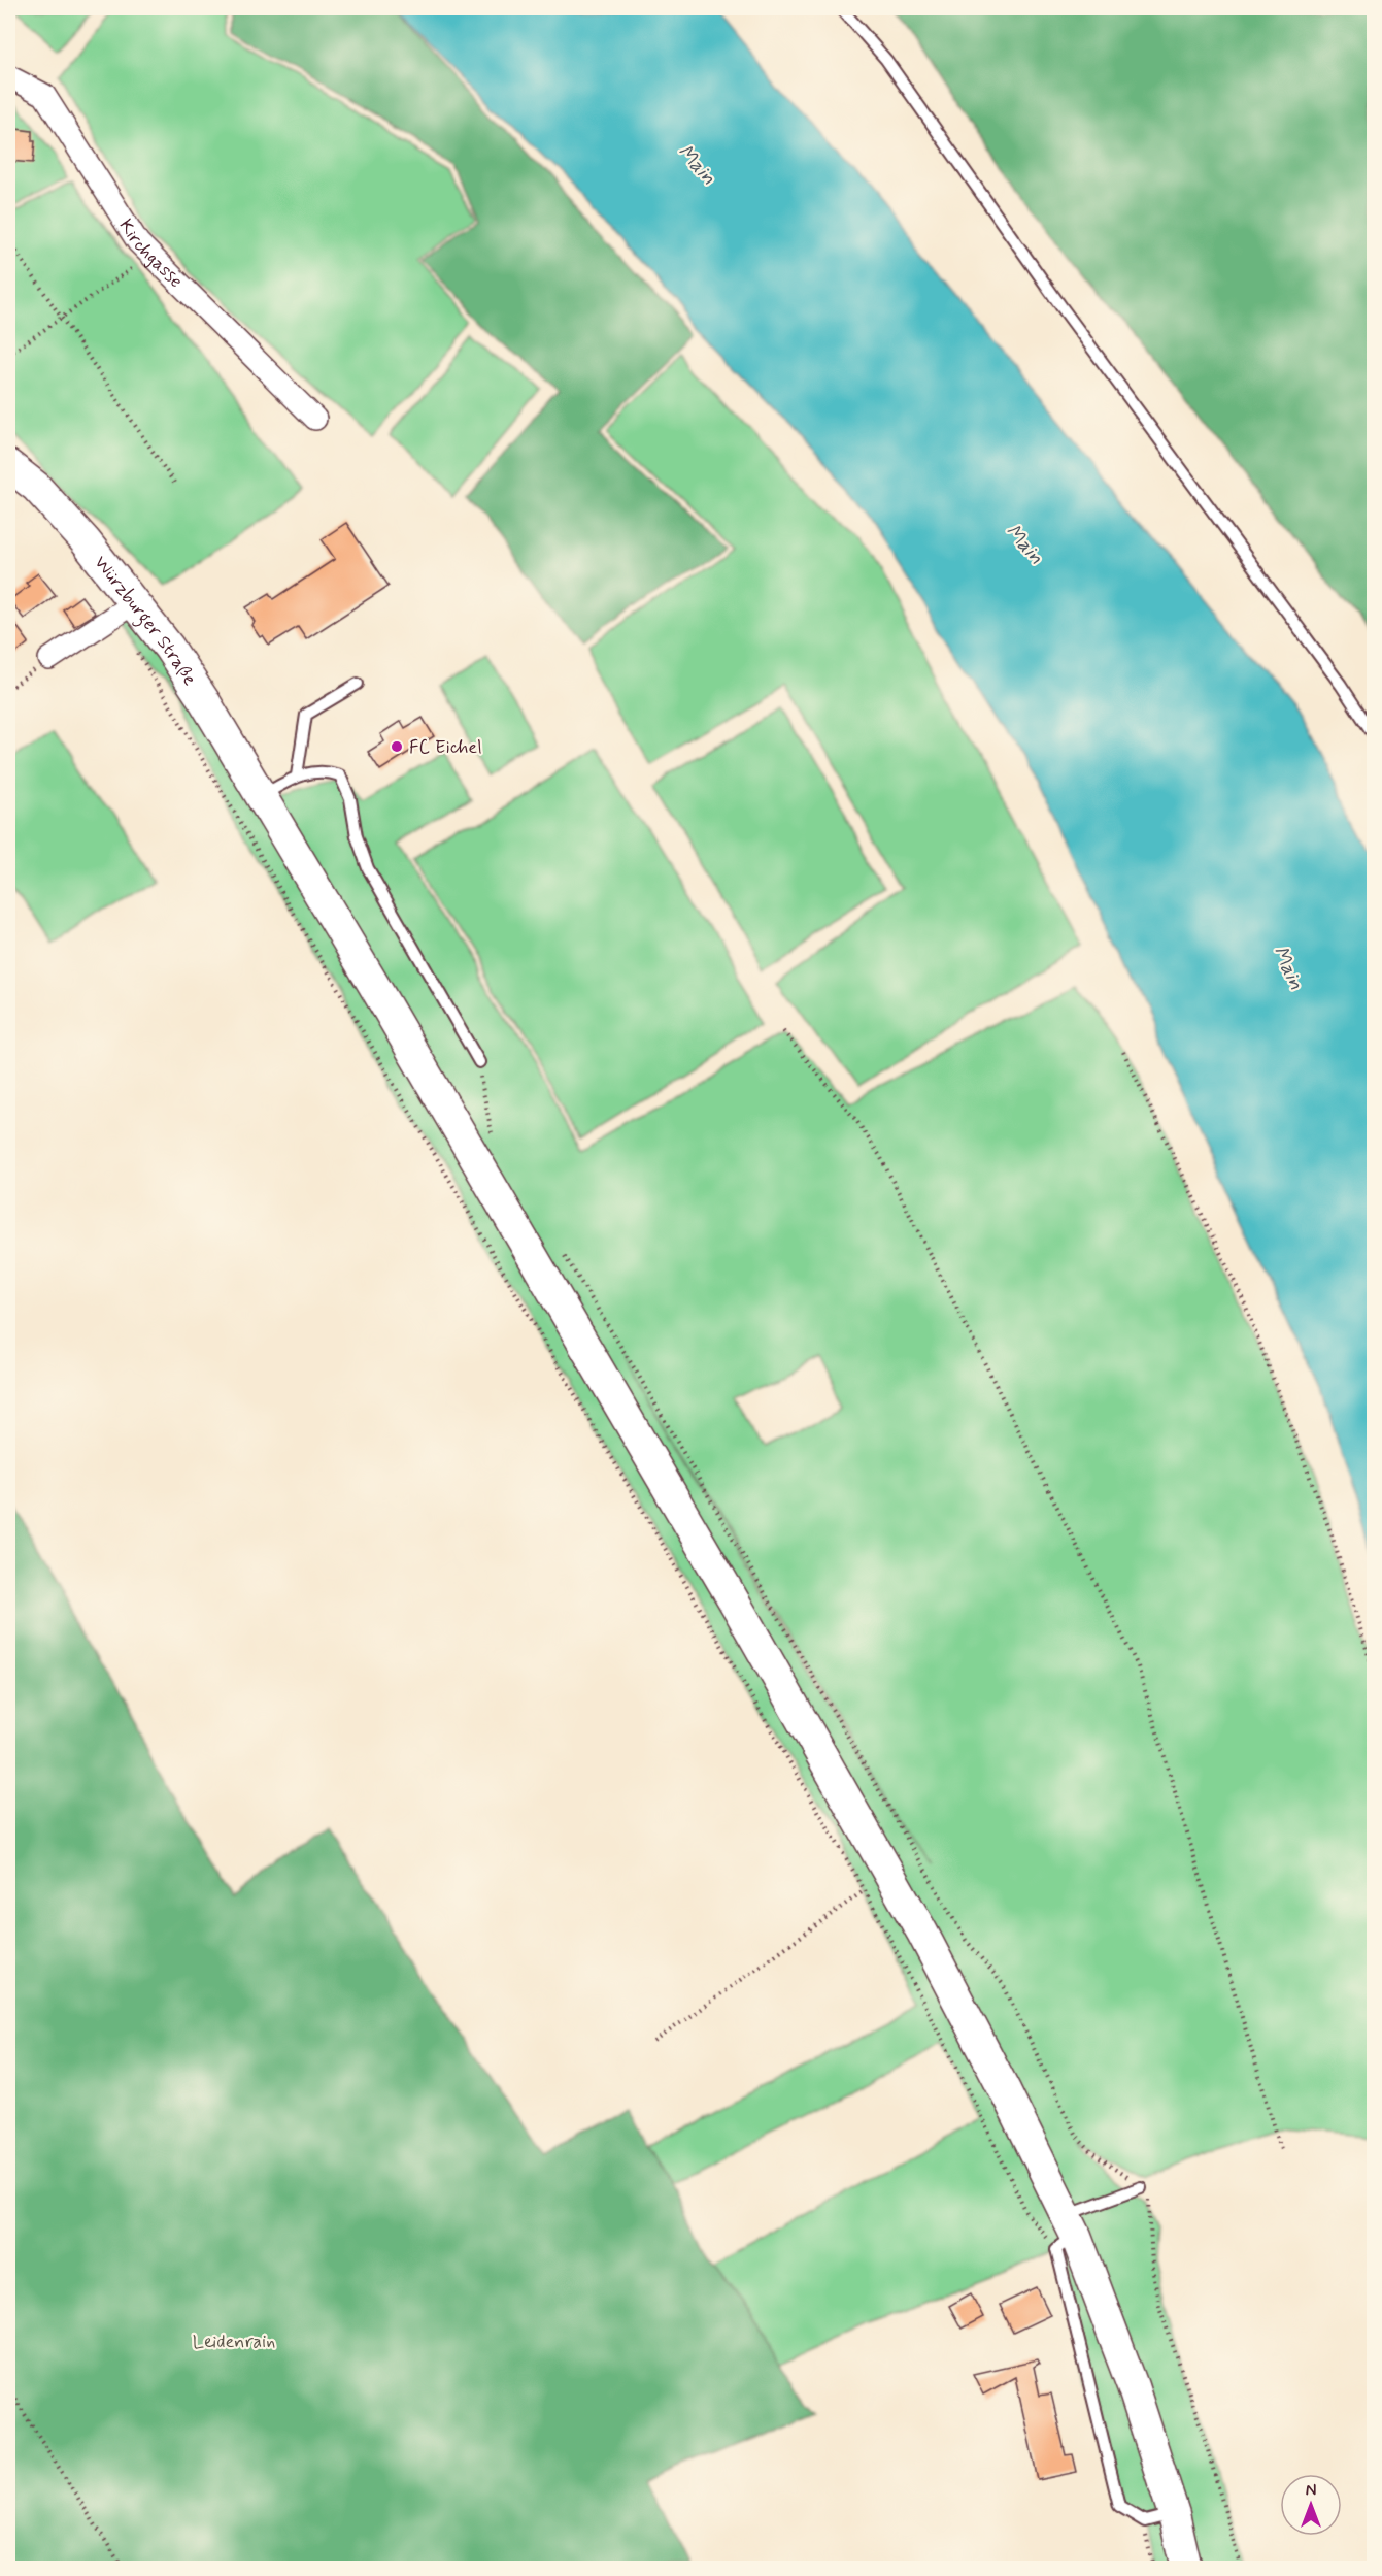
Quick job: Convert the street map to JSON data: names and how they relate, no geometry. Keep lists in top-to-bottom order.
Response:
{
  "streets": {
    "main road": ["Würzburger Straße"],
    "street": ["Kirchgasse"]
  },
  "water": ["Main"],
  "parks": ["Leidenrain"],
  "places": ["FC Eichel"],
  "north": "top"
}
